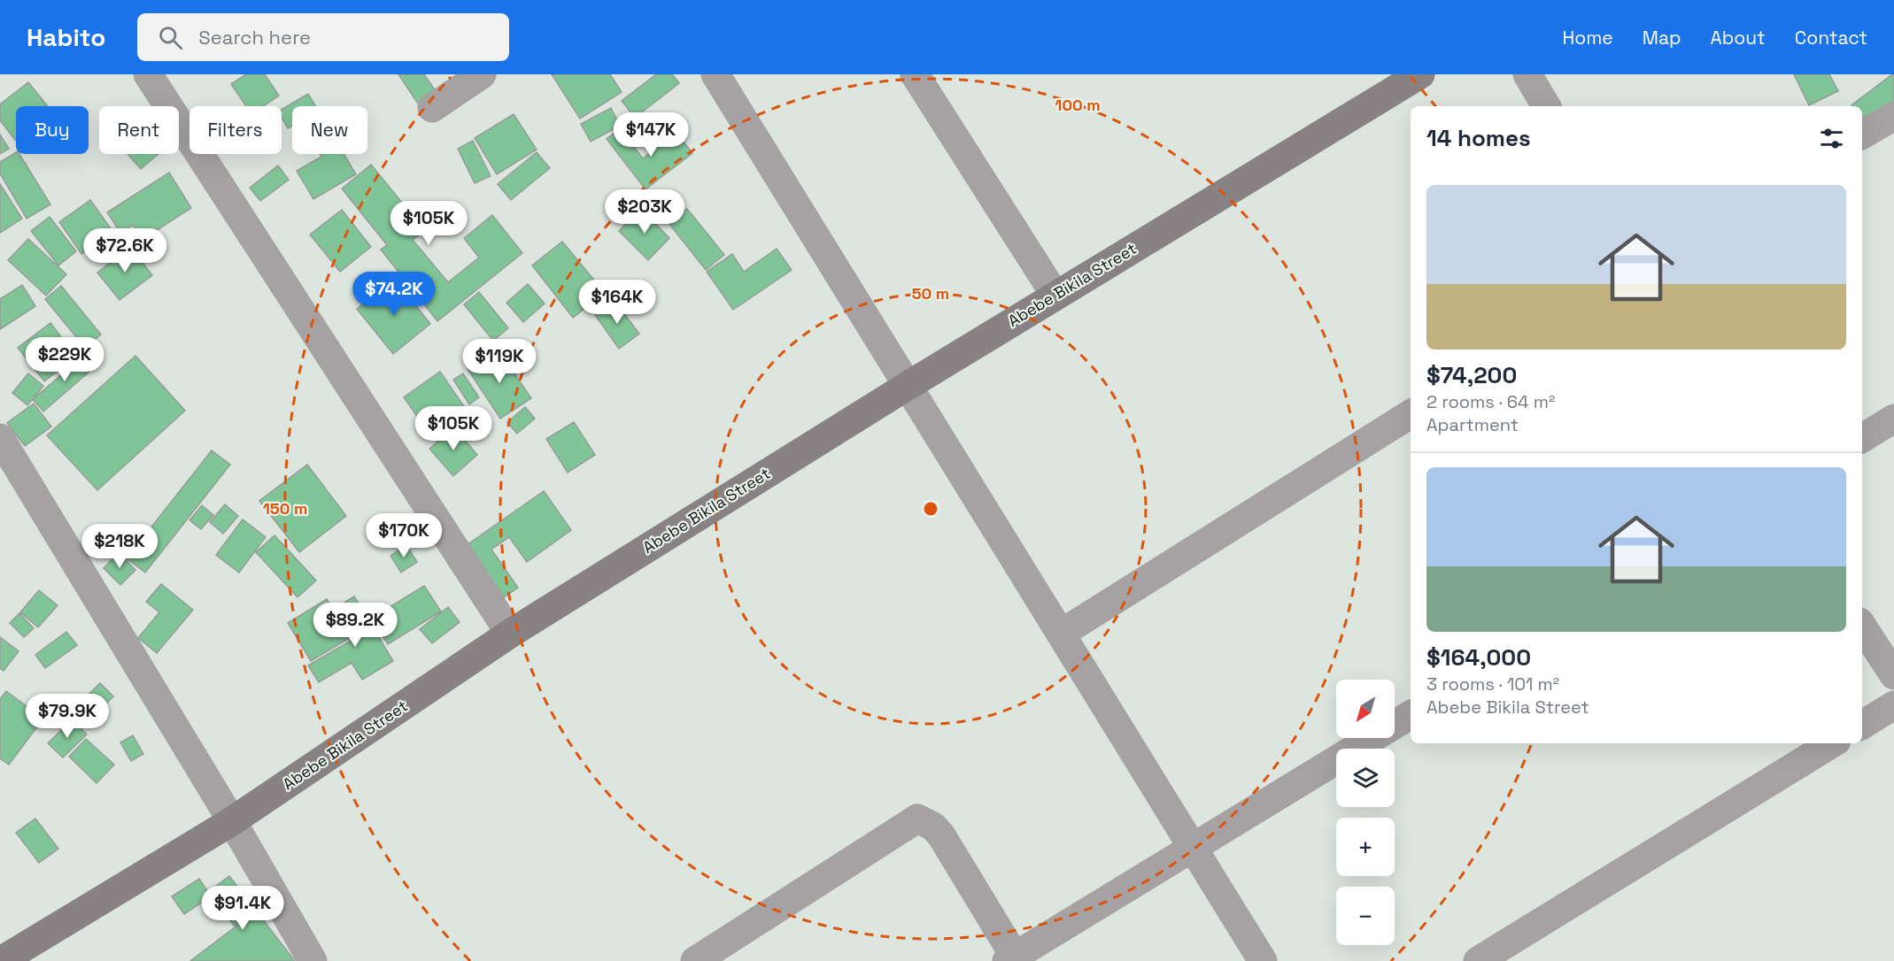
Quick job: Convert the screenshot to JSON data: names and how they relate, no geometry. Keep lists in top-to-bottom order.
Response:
{
  "streets": {
    "main road": ["Abebe Bikila Street"]
  },
  "north": "bottom left",
  "page": {
    "header": "Habito",
    "search": "Search here",
    "nav": [
      "Home",
      "Map",
      "About",
      "Contact"
    ],
    "chip": [
      "Buy",
      "Rent",
      "Filters",
      "New"
    ],
    "heading": "14 homes",
    "price": [
      "$147K",
      "$203K",
      "$105K",
      "$72.6K",
      "$74.2K",
      "$164K",
      "$229K",
      "$119K",
      "$105K",
      "$170K",
      "$218K",
      "$89.2K",
      "$79.9K",
      "$91.4K"
    ],
    "list": [
      {
        "name": "$74,200",
        "note": "2 rooms · 64 m² · Apartment"
      },
      {
        "name": "$164,000",
        "note": "3 rooms · 101 m² · Abebe Bikila Street"
      }
    ],
    "map_buttons": ["+", "−"]
  },
  "rings": ["100 m", "50 m", "150 m"]
}
